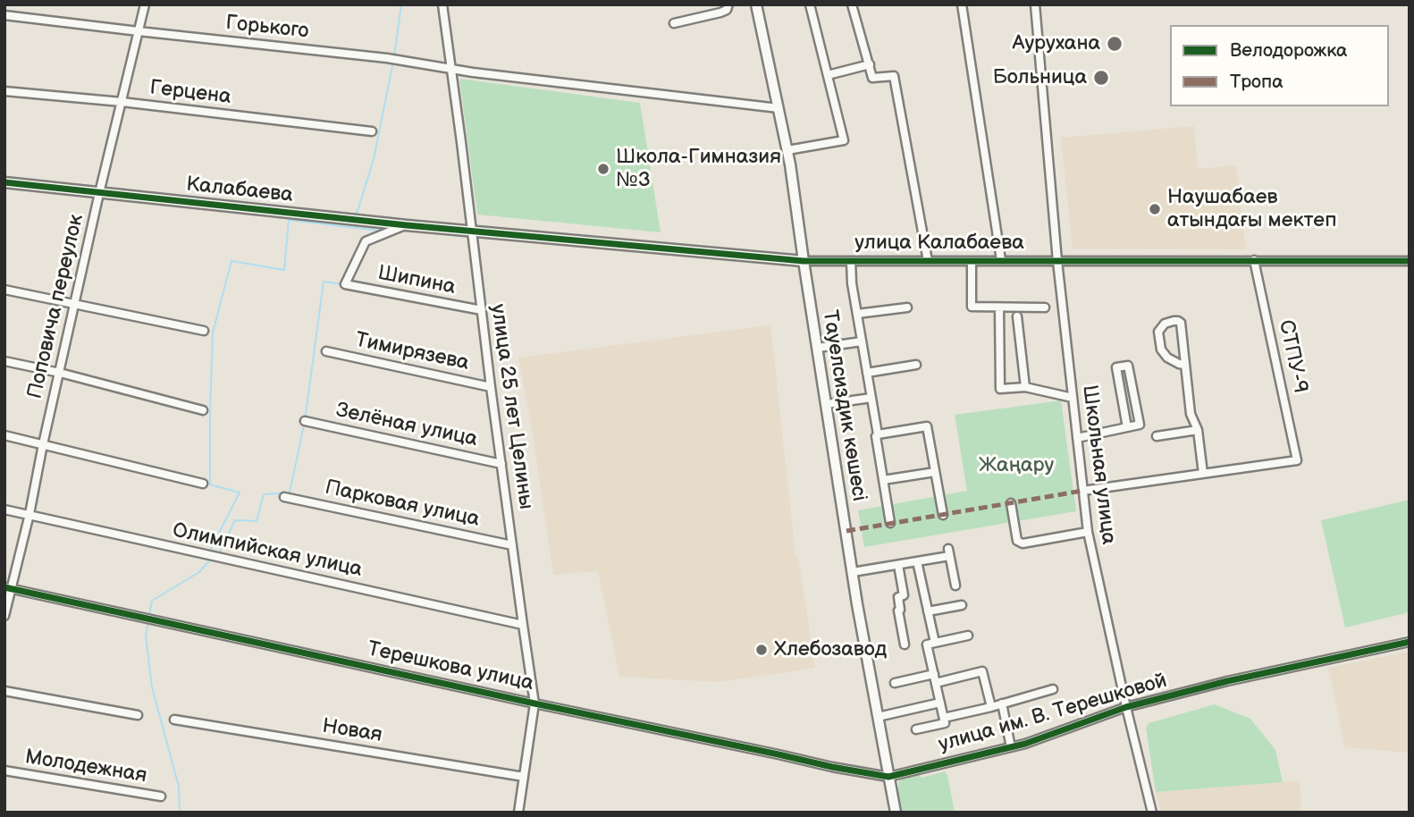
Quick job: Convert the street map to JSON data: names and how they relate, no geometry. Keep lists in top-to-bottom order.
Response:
{
  "streets": {
    "street": [
      "Горького",
      "Герцена",
      "Калабаева",
      "улица Калабаева",
      "Шипина",
      "Поповича переулок",
      "Тимирязева",
      "СТПУ-9",
      "Тауелсиздик көшесі",
      "улица 25 лет Целины",
      "Зелёная улица",
      "Школьная улица",
      "Парковая улица",
      "Олимпийская улица",
      "Терешкова улица",
      "улица им. В. Терешковой",
      "Новая",
      "Молодежная"
    ]
  },
  "crossings": [
    ["Горького", "Поповича переулок"],
    ["Горького", "Тауелсиздик көшесі"],
    ["Горького", "улица 25 лет Целины"],
    ["Герцена", "Поповича переулок"],
    ["Калабаева", "улица Калабаева"],
    ["Калабаева", "Шипина"],
    ["Калабаева", "Поповича переулок"],
    ["Калабаева", "улица 25 лет Целины"],
    ["улица Калабаева", "СТПУ-9"],
    ["улица Калабаева", "Тауелсиздик көшесі"],
    ["улица Калабаева", "улица 25 лет Целины"],
    ["улица Калабаева", "Школьная улица"],
    ["Шипина", "улица 25 лет Целины"],
    ["Поповича переулок", "Олимпийская улица"],
    ["Поповича переулок", "Терешкова улица"],
    ["Тимирязева", "улица 25 лет Целины"],
    ["Тауелсиздик көшесі", "Терешкова улица"],
    ["Тауелсиздик көшесі", "улица им. В. Терешковой"],
    ["улица 25 лет Целины", "Зелёная улица"],
    ["улица 25 лет Целины", "Парковая улица"],
    ["улица 25 лет Целины", "Олимпийская улица"],
    ["улица 25 лет Целины", "Терешкова улица"],
    ["улица 25 лет Целины", "Новая"],
    ["Школьная улица", "улица им. В. Терешковой"],
    ["Терешкова улица", "улица им. В. Терешковой"]
  ],
  "parks": ["Жаңару"],
  "places": [
    "Аурухана",
    "Больница",
    "Школа-Гимназия №3",
    "Наушабаев атындағы мектеп",
    "Хлебозавод"
  ],
  "legend": ["Велодорожка", "Тропа"]
}
